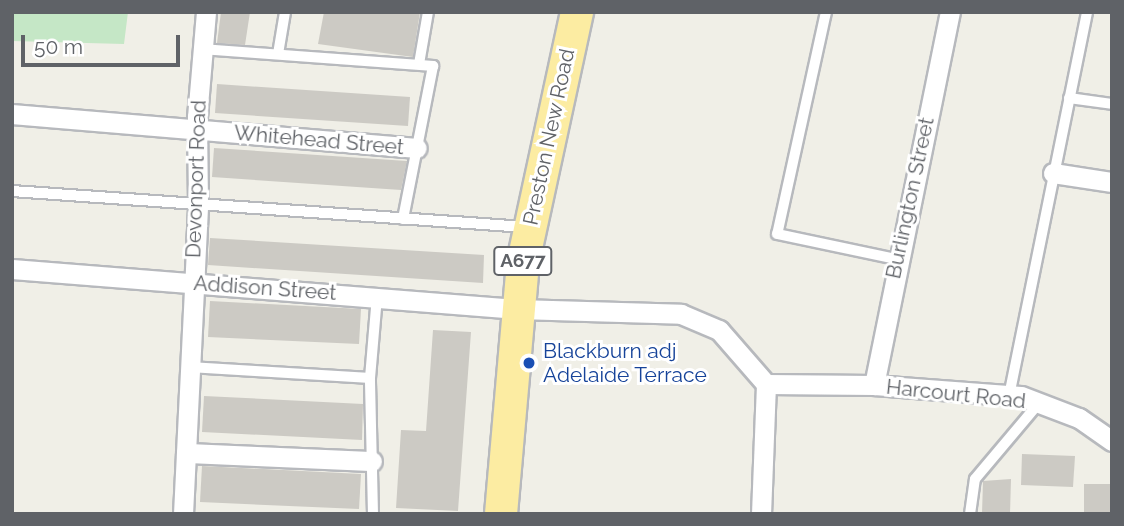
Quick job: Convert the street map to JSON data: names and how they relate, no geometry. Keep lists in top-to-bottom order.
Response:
{
  "streets": {
    "highway": ["Preston New Road", "A677"],
    "street": [
      "Whitehead Street",
      "Devonport Road",
      "Burlington Street",
      "Addison Street",
      "Harcourt Road"
    ]
  },
  "crossings": [
    ["Preston New Road", "Addison Street"],
    ["Whitehead Street", "Devonport Road"],
    ["Devonport Road", "Addison Street"],
    ["Burlington Street", "Harcourt Road"],
    ["Addison Street", "Harcourt Road"]
  ],
  "places": ["Blackburn adj Adelaide Terrace"],
  "scale_bar": "50 m"
}
